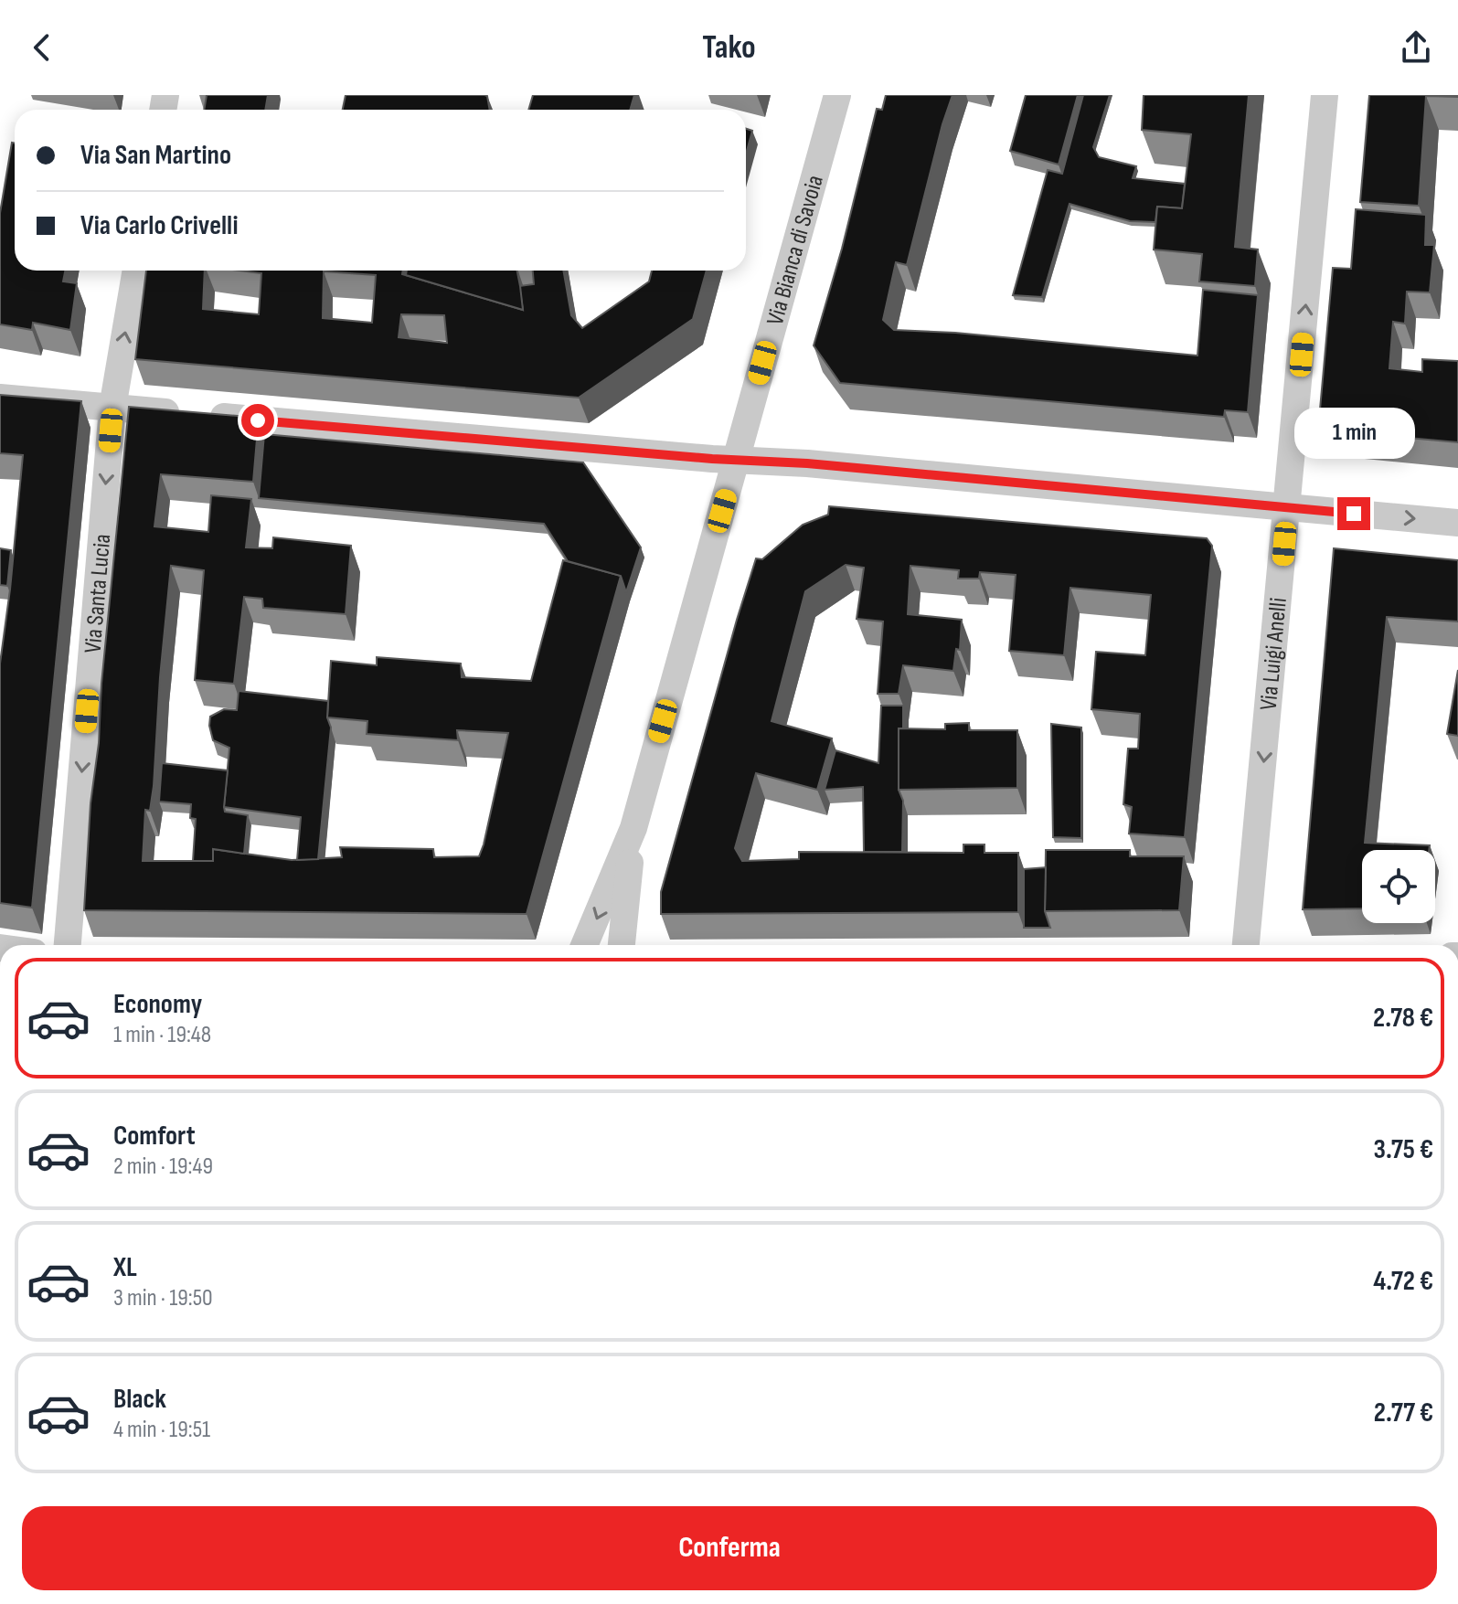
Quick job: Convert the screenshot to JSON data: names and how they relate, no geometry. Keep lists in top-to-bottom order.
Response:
{
  "streets": {
    "street": ["Via Bianca di Savoia", "Via Santa Lucia", "Via Luigi Anelli"]
  },
  "page": {
    "header": "Tako",
    "banner": ["Via San Martino", "Via Carlo Crivelli"],
    "bubble": "1 min",
    "list": [
      {
        "name": "Economy",
        "note": "1 min · 19:48",
        "value": "2.78 €"
      },
      {
        "name": "Comfort",
        "note": "2 min · 19:49",
        "value": "3.75 €"
      },
      {
        "name": "XL",
        "note": "3 min · 19:50",
        "value": "4.72 €"
      },
      {
        "name": "Black",
        "note": "4 min · 19:51",
        "value": "2.77 €"
      }
    ],
    "buttons": "Conferma"
  }
}
